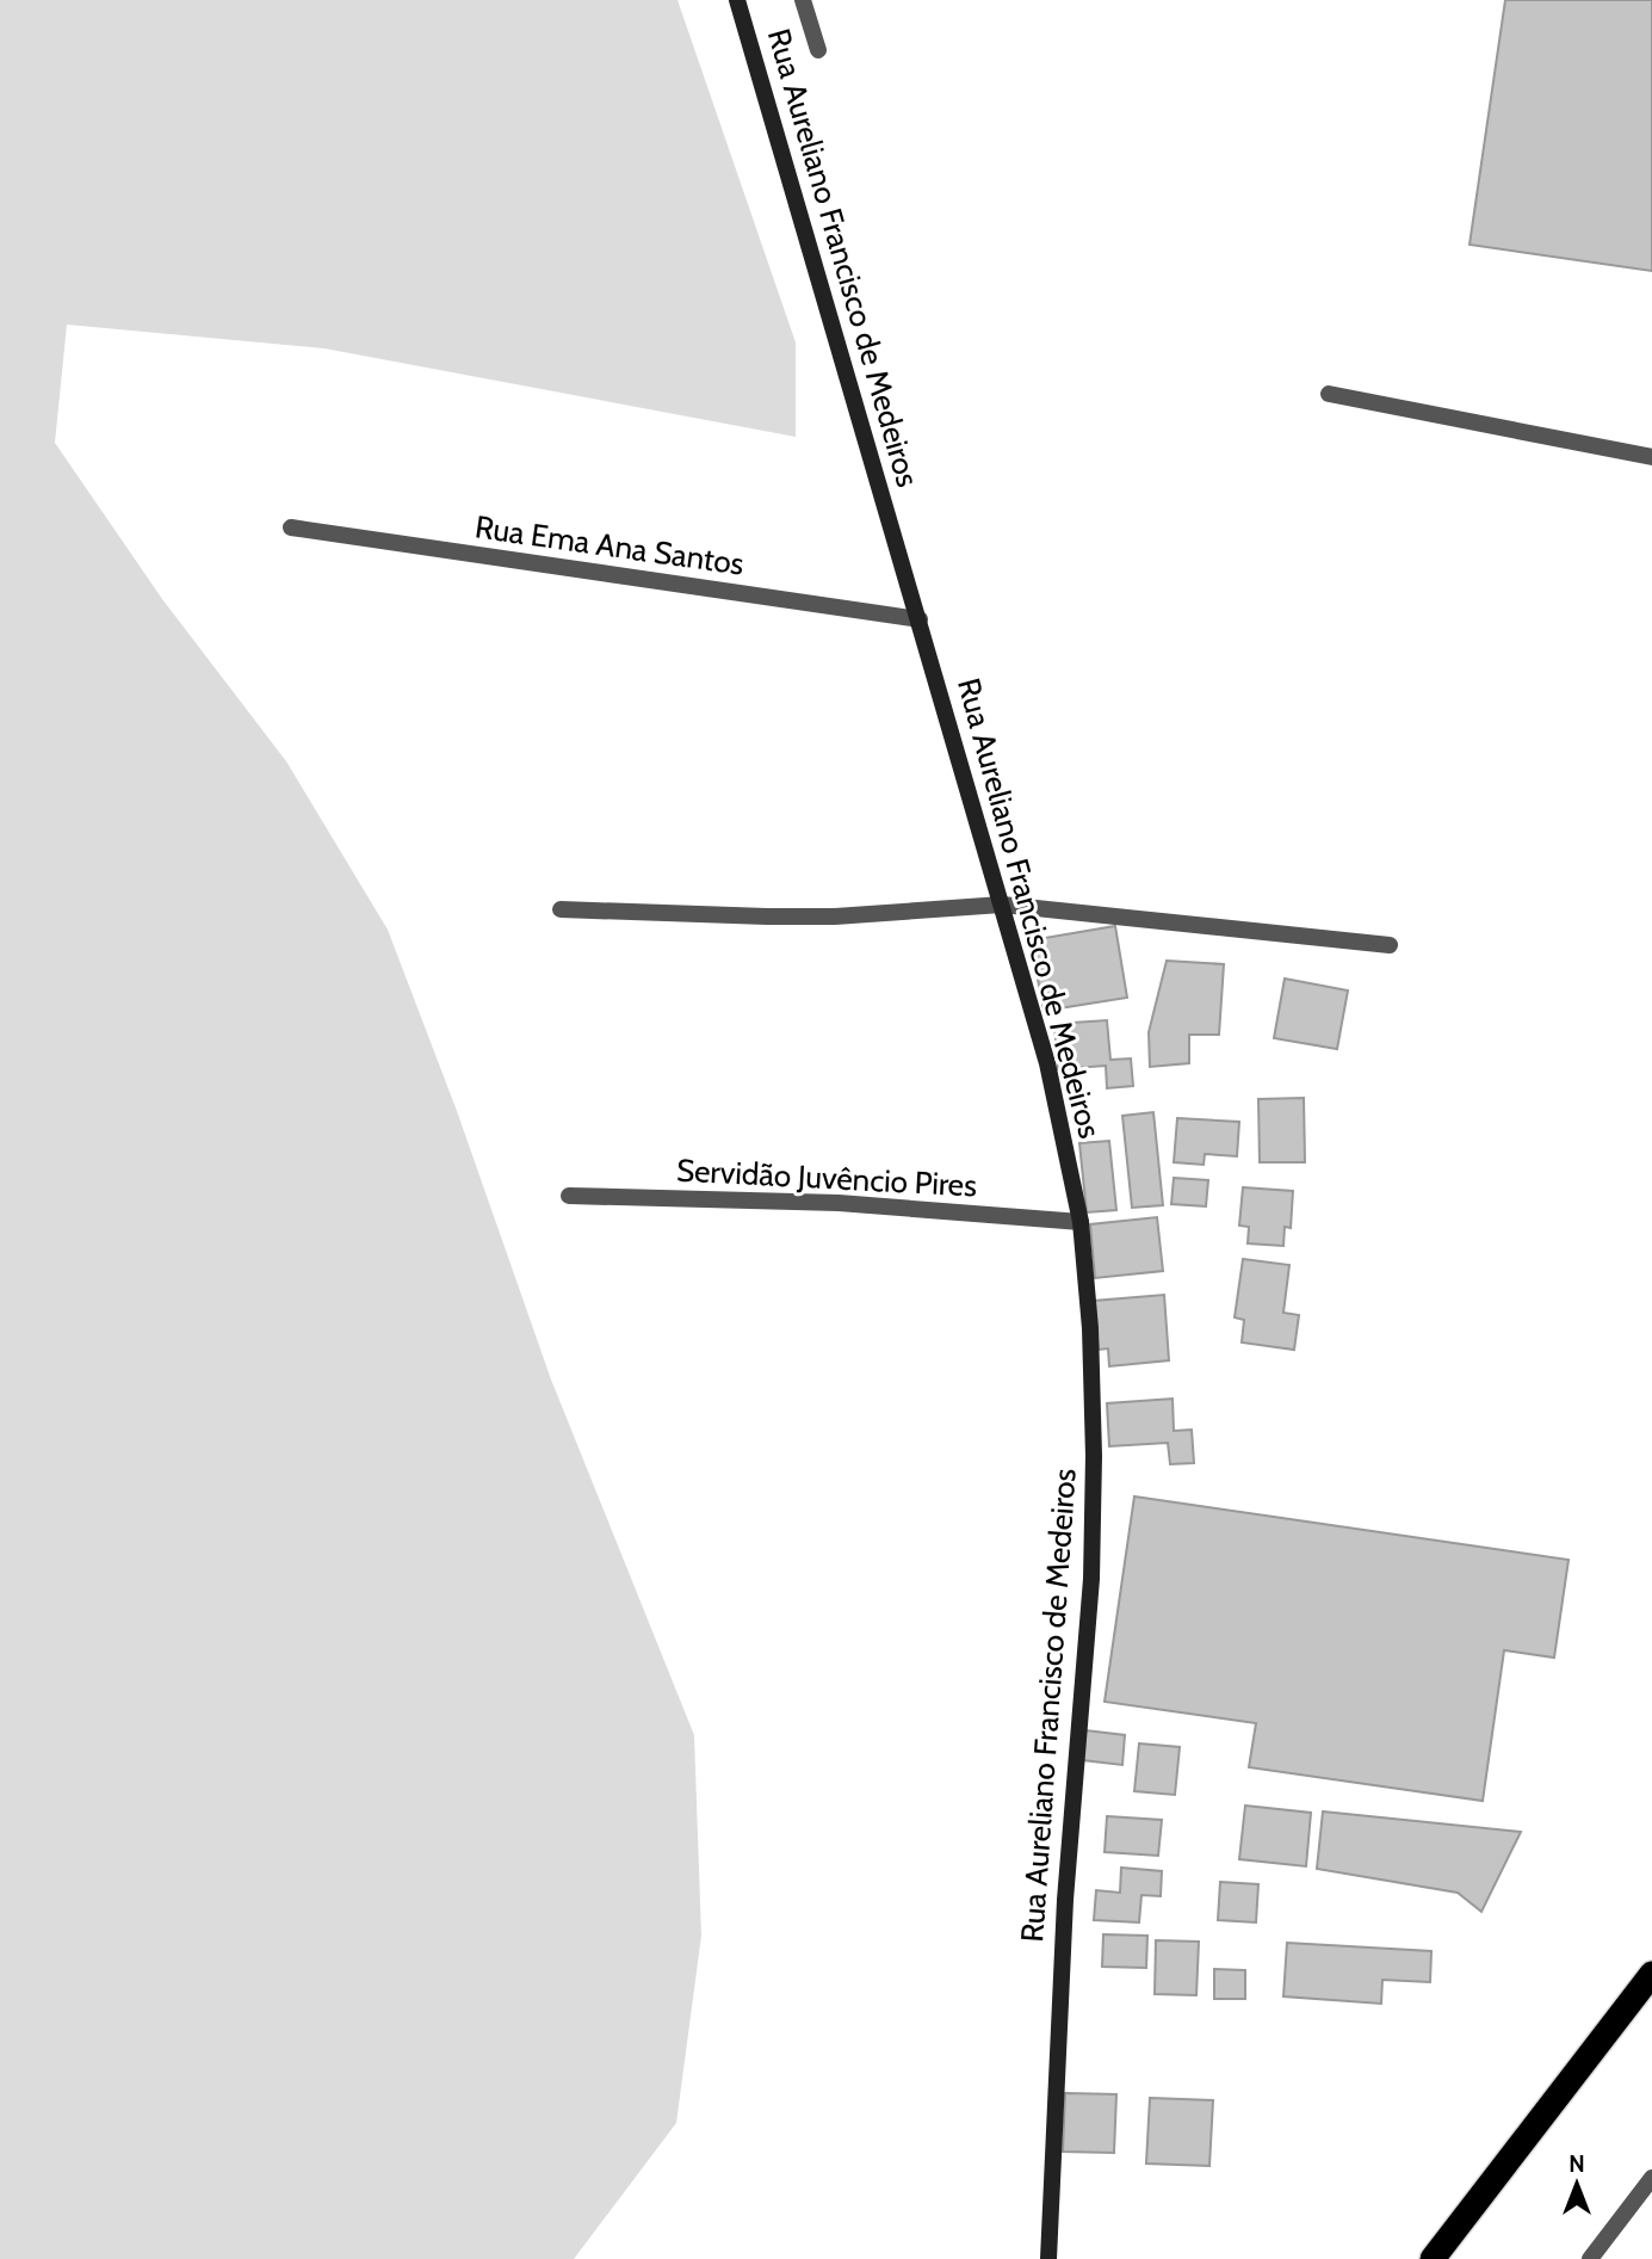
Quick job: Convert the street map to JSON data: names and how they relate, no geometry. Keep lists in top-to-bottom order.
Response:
{
  "streets": {
    "street": ["Rua Aureliano Francisco de Medeiros", "Rua Ema Ana Santos", "Servidão Juvêncio Pires"]
  },
  "crossings": [
    ["Rua Aureliano Francisco de Medeiros", "Rua Ema Ana Santos"],
    ["Rua Aureliano Francisco de Medeiros", "Servidão Juvêncio Pires"]
  ],
  "north": "top"
}
